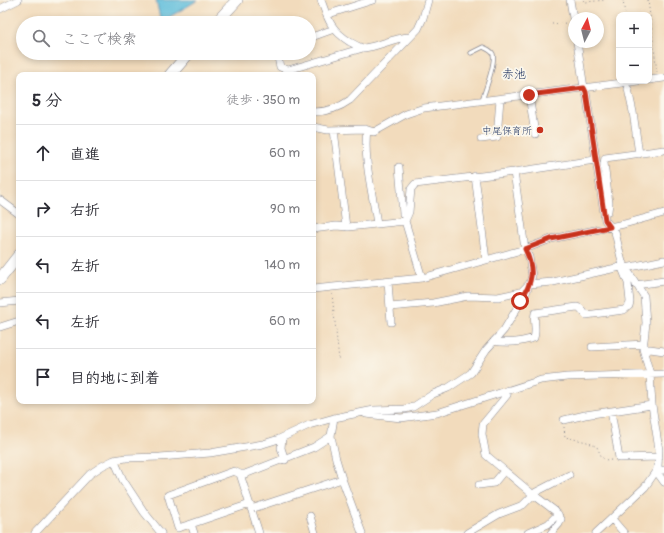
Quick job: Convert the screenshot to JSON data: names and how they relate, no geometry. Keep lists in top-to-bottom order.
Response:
{
  "districts": ["赤池"],
  "places": ["中尾保育所"],
  "north": "top",
  "page": {
    "map_buttons": ["+", "−"],
    "search": "ここで検索",
    "heading": ["5 分", "徒歩 · 350 m"],
    "list": [
      ["直進", "60 m"],
      ["右折", "90 m"],
      ["左折", "140 m"],
      ["左折", "60 m"],
      "目的地に到着"
    ]
  }
}
